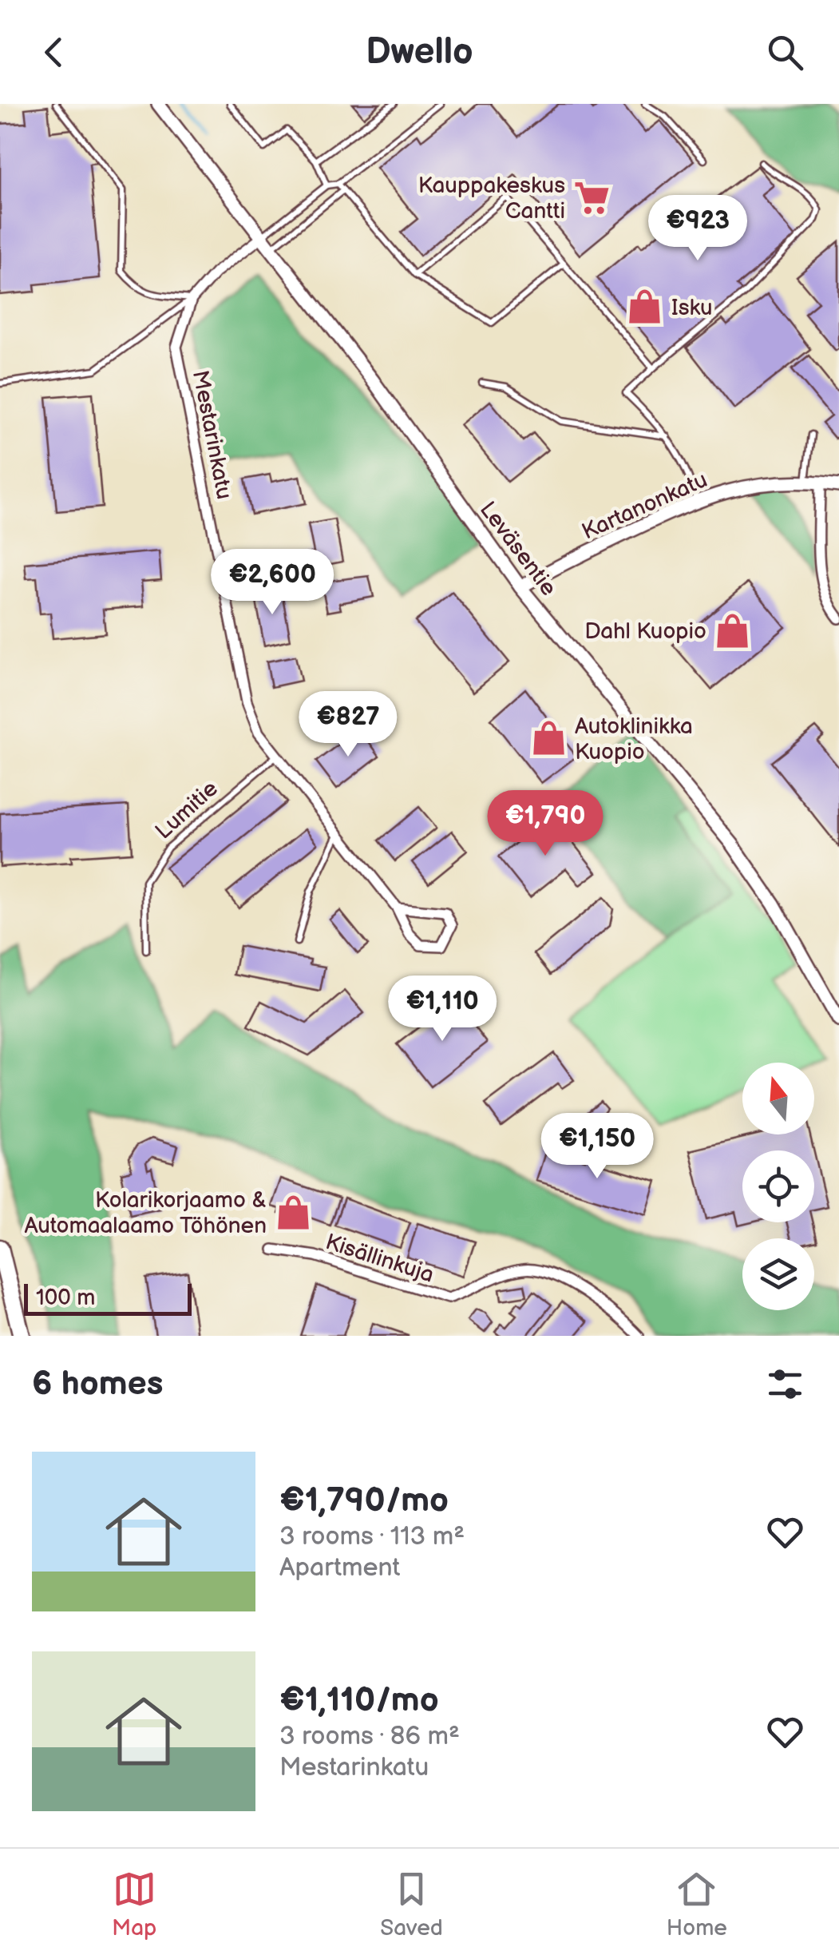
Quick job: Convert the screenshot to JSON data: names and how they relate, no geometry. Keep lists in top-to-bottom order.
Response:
{
  "streets": {
    "main road": ["Kartanonkatu", "Leväsentie"],
    "street": ["Mestarinkatu", "Kisällinkuja"],
    "lane": ["Lumitie"]
  },
  "crossings": [
    ["Mestarinkatu", "Leväsentie"],
    ["Mestarinkatu", "Lumitie"],
    ["Kartanonkatu", "Leväsentie"]
  ],
  "places": {
    "supermarket": ["Kauppakeskus Cantti"],
    "shop": [
      "Isku",
      "Dahl Kuopio",
      "Autoklinikka Kuopio",
      "Kolarikorjaamo & Automaalaamo Töhönen"
    ]
  },
  "scale_bar": "100 m",
  "north": "top",
  "page": {
    "header": "Dwello",
    "price": [
      "€923",
      "€2,600",
      "€827",
      "€1,790",
      "€1,110",
      "€1,150"
    ],
    "scale": "100 m",
    "heading": "6 homes",
    "list": [
      {
        "name": "€1,790/mo",
        "note": "3 rooms · 113 m² · Apartment"
      },
      {
        "name": "€1,110/mo",
        "note": "3 rooms · 86 m² · Mestarinkatu"
      }
    ],
    "tabs": ["Map", "Saved", "Home"]
  }
}
